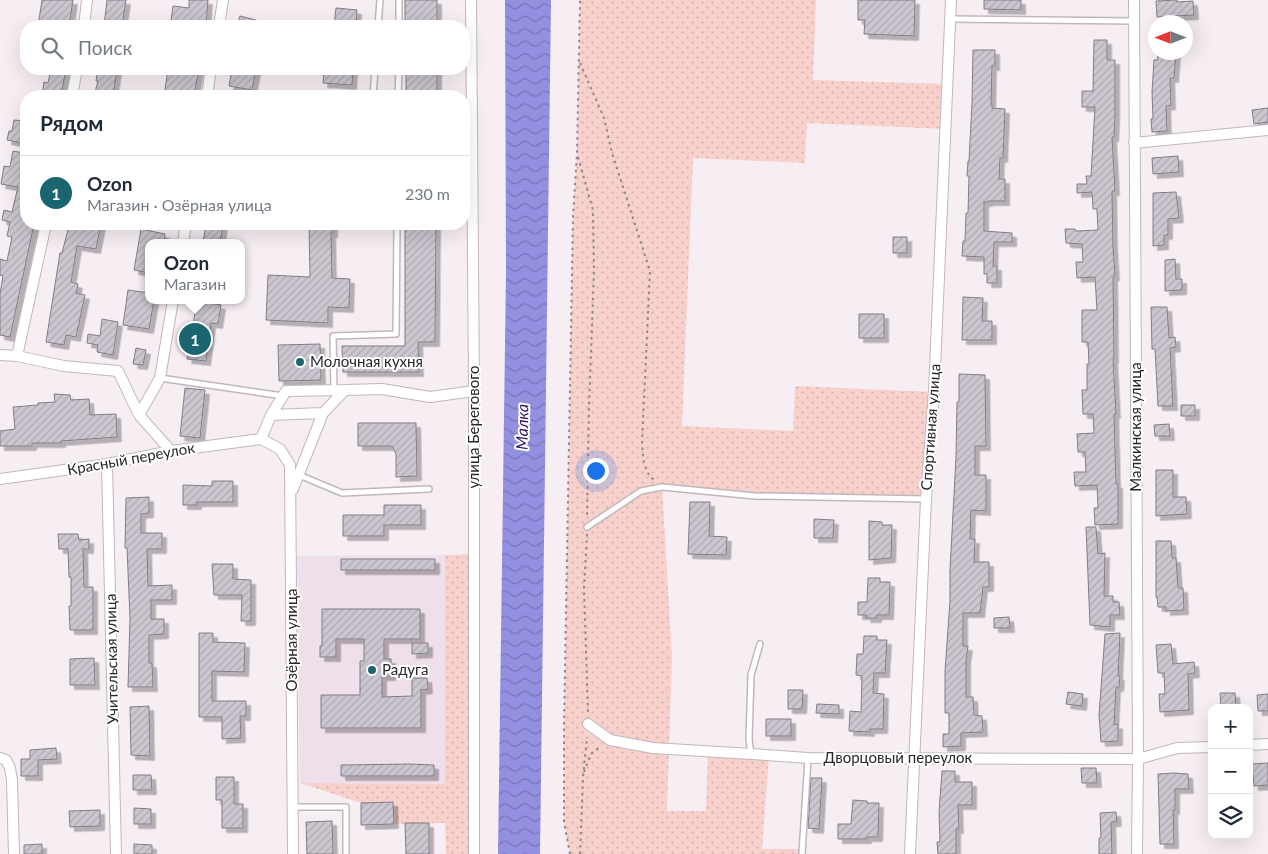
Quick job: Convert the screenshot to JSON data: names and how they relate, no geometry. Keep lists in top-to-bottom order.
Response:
{
  "streets": {
    "street": [
      "улица Берегового",
      "Спортивная улица",
      "Малкинская улица",
      "Красный переулок",
      "Озёрная улица",
      "Учительская улица",
      "Дворцовый переулок"
    ]
  },
  "crossings": [
    ["Спортивная улица", "Дворцовый переулок"],
    ["Малкинская улица", "Дворцовый переулок"],
    ["Красный переулок", "Учительская улица"]
  ],
  "water": ["Малка"],
  "places": ["Молочная кухня", "Радуга"],
  "north": "left",
  "page": {
    "search": "Поиск",
    "heading": "Рядом",
    "list": [
      {
        "mark": "1",
        "name": "Ozon",
        "note": "Магазин · Озёрная улица",
        "value": "230 m"
      }
    ],
    "popup": ["Ozon", "Магазин"],
    "pins": "1",
    "map_buttons": ["+", "−"]
  }
}
